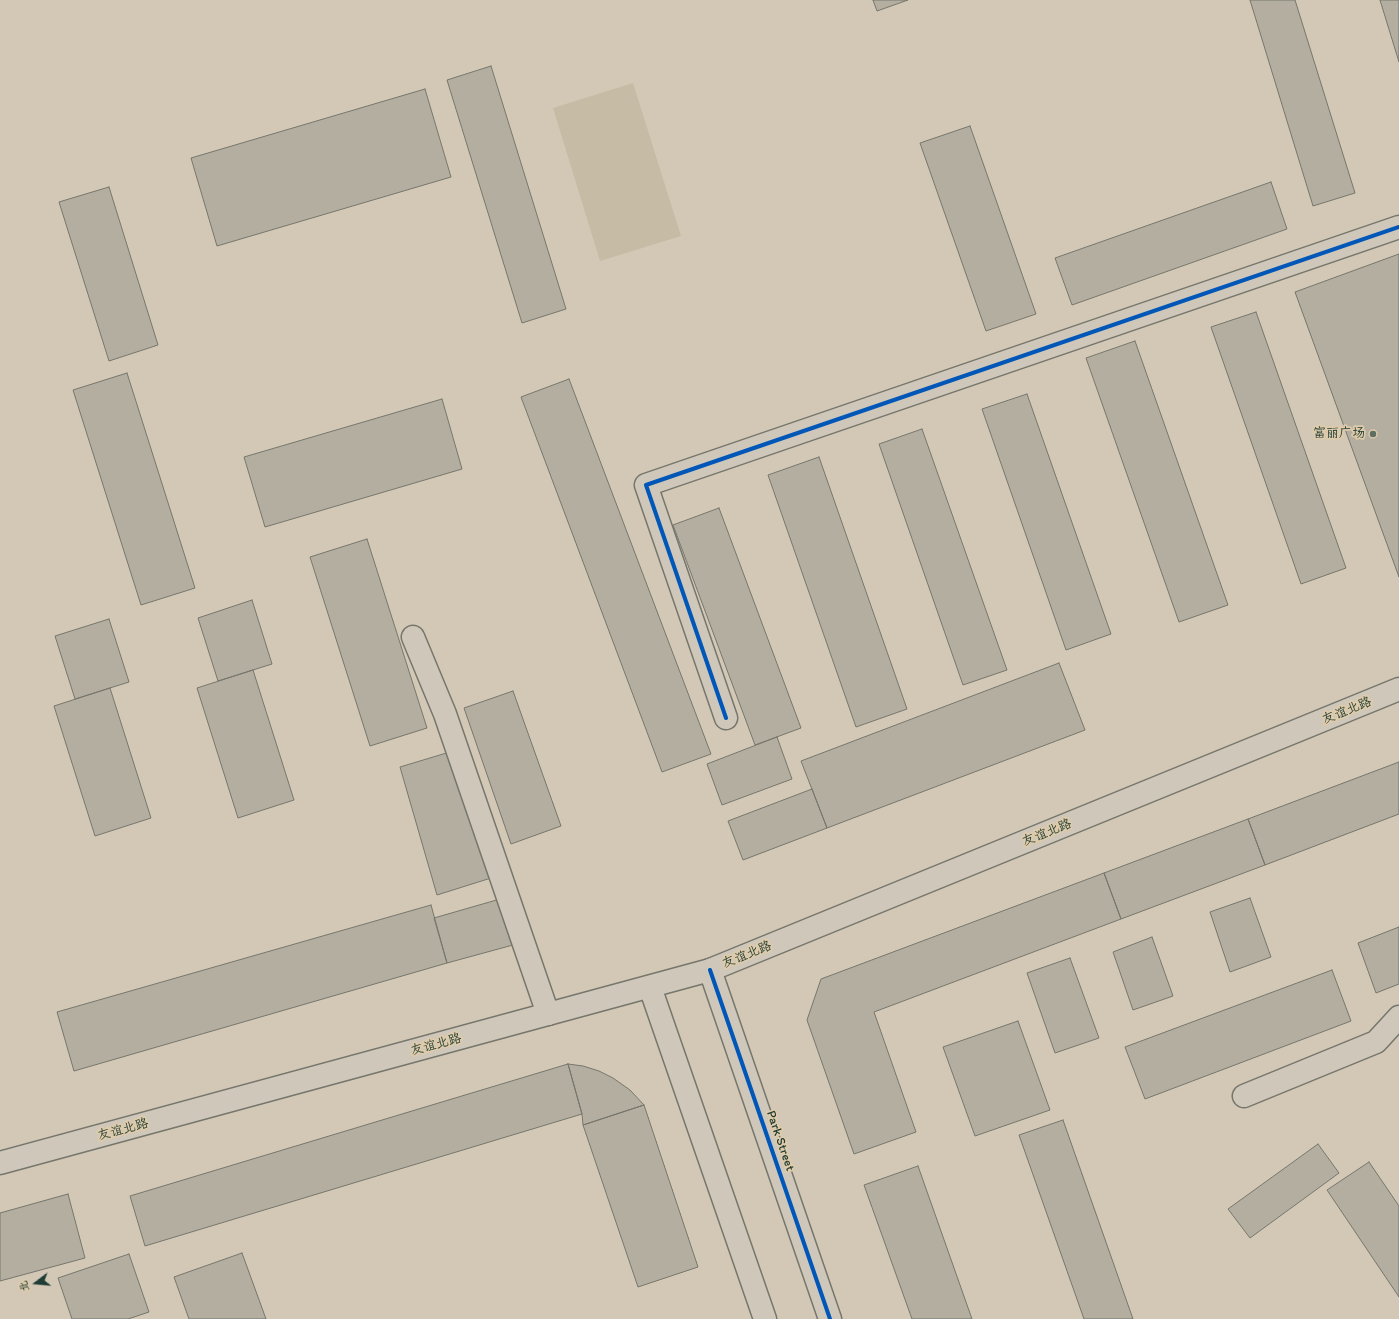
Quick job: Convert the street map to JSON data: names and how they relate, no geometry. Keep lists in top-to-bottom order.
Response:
{
  "streets": {
    "street": ["友谊北路", "Park Street"]
  },
  "crossings": [
    ["友谊北路", "Park Street"]
  ],
  "places": ["富丽广场"],
  "north": "left"
}
